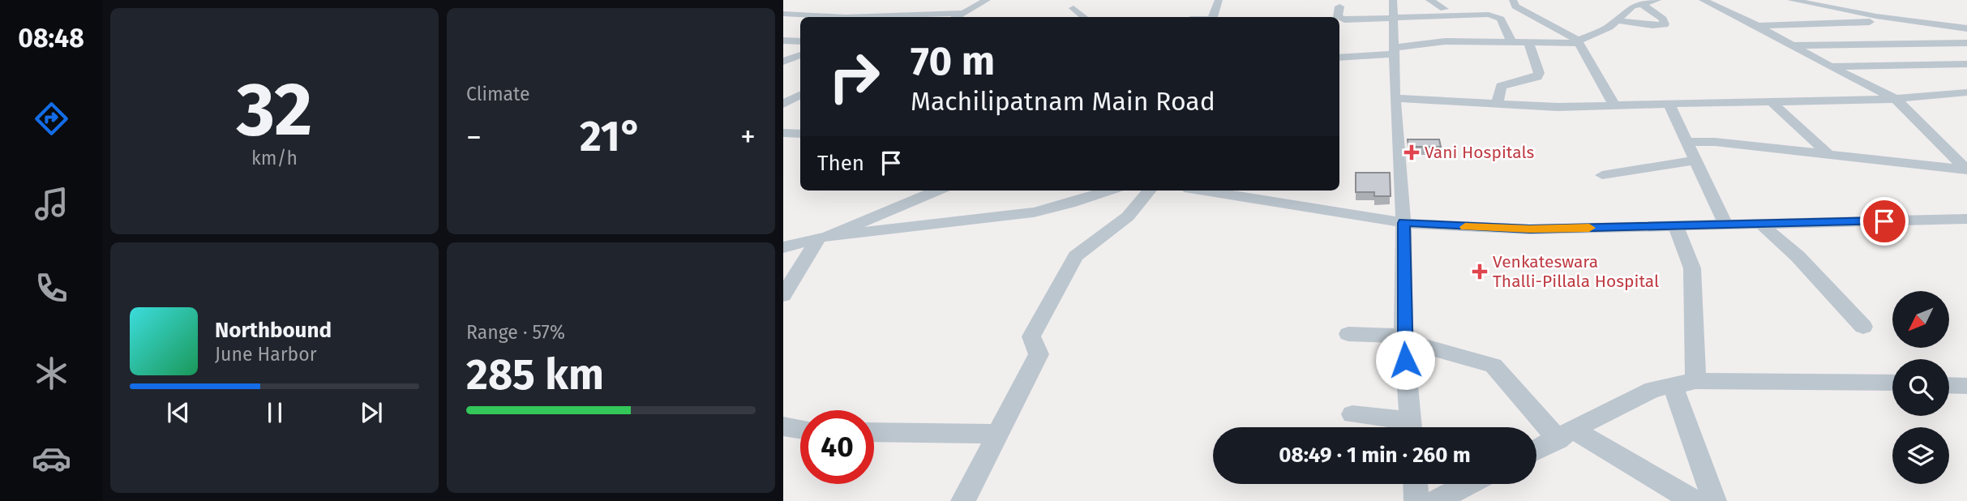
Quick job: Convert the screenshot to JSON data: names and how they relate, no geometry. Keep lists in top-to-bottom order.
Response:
{
  "places": {
    "health": ["Vani Hospitals", "Venkateswara Thalli-Pillala Hospital"]
  },
  "north": "bottom left",
  "page": {
    "tabs": "08:48",
    "tile": [
      ["32", "km/h"],
      "Climate",
      ["Range · 57%", "285 km"]
    ],
    "turn": ["70 m", "Machilipatnam Main Road"],
    "heat": ["−", "21°", "+"],
    "then": "Then",
    "song": ["Northbound", "June Harbor"],
    "limit": "40",
    "trip": "08:49 · 1 min · 260 m"
  }
}
